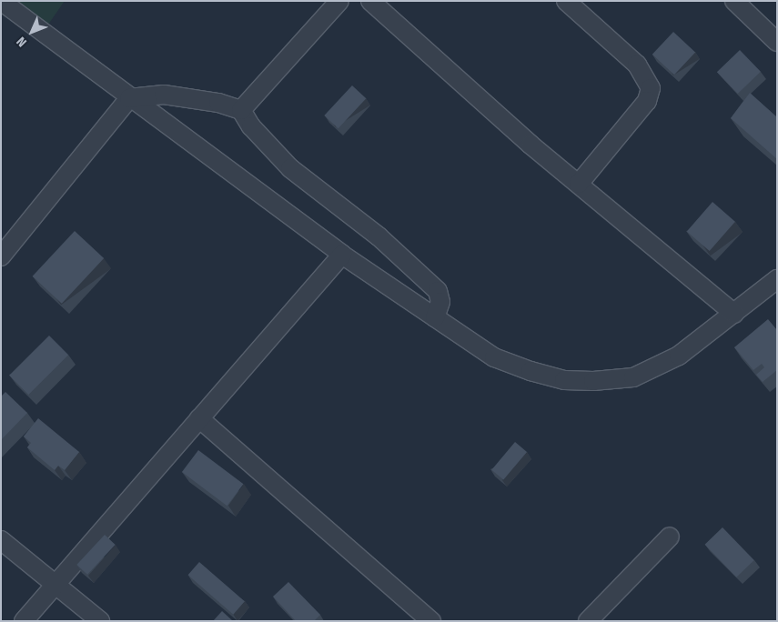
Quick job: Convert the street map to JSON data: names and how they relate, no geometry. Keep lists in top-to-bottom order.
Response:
{
  "north": "bottom left"
}
